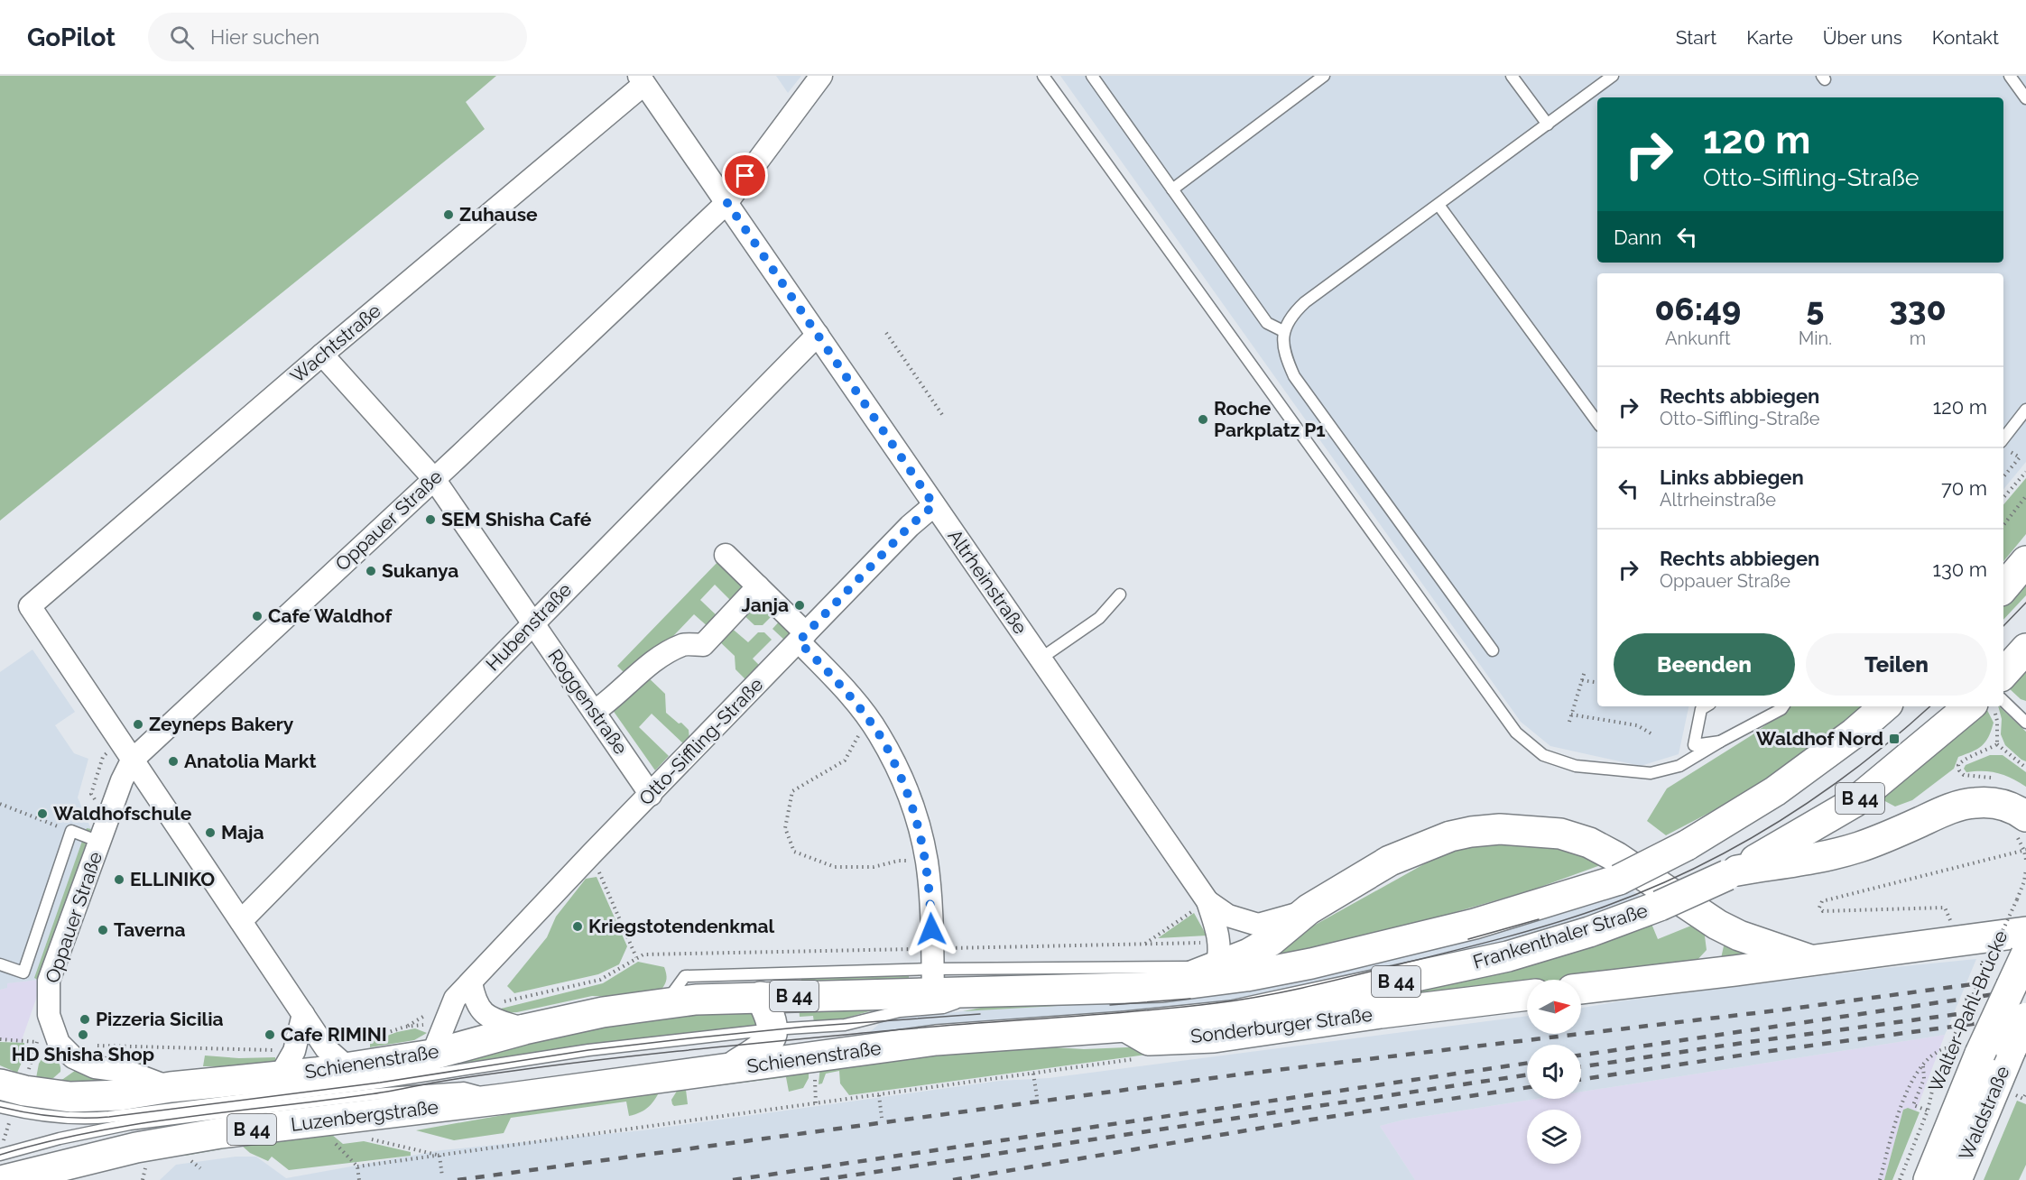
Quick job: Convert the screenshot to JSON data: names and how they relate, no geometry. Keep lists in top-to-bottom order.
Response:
{
  "streets": {
    "main road": [
      "B 44",
      "Frankenthaler Straße",
      "Walter-Pahl-Brücke",
      "Sonderburger Straße",
      "Schienenstraße",
      "Waldstraße",
      "Luzenbergstraße"
    ],
    "street": [
      "Wachtstraße",
      "Oppauer Straße",
      "Altrheinstraße",
      "Hubenstraße",
      "Roggenstraße",
      "Otto-Siffling-Straße"
    ]
  },
  "crossings": [
    ["Wachtstraße", "Oppauer Straße"],
    ["Wachtstraße", "Altrheinstraße"],
    ["Wachtstraße", "Roggenstraße"],
    ["Oppauer Straße", "Altrheinstraße"],
    ["Oppauer Straße", "Roggenstraße"],
    ["Oppauer Straße", "Schienenstraße"],
    ["Altrheinstraße", "Hubenstraße"],
    ["Altrheinstraße", "Otto-Siffling-Straße"],
    ["Altrheinstraße", "Schienenstraße"],
    ["Hubenstraße", "Roggenstraße"],
    ["Roggenstraße", "Otto-Siffling-Straße"],
    ["Otto-Siffling-Straße", "Schienenstraße"],
    ["B 44", "Schienenstraße"],
    ["Frankenthaler Straße", "Sonderburger Straße"],
    ["Frankenthaler Straße", "Schienenstraße"],
    ["Walter-Pahl-Brücke", "Waldstraße"],
    ["Sonderburger Straße", "Schienenstraße"],
    ["Schienenstraße", "Luzenbergstraße"]
  ],
  "places": {
    "other": [
      "Zuhause",
      "Roche Parkplatz P1",
      "SEM Shisha Café",
      "Sukanya",
      "Janja",
      "Cafe Waldhof",
      "Zeyneps Bakery",
      "Anatolia Markt",
      "Waldhofschule",
      "Maja",
      "ELLINIKO",
      "Kriegstotendenkmal",
      "Taverna",
      "Pizzeria Sicilia",
      "HD Shisha Shop",
      "Cafe RIMINI"
    ],
    "transit": ["Waldhof Nord"]
  },
  "north": "right",
  "page": {
    "header": "GoPilot",
    "search": "Hier suchen",
    "nav": [
      "Start",
      "Karte",
      "Über uns",
      "Kontakt"
    ],
    "turn": ["120 m", "Otto-Siffling-Straße"],
    "then": "Dann",
    "eta": [
      "06:49",
      "Ankunft",
      "5",
      "Min.",
      "330",
      "m"
    ],
    "list": [
      {
        "name": "Rechts abbiegen",
        "note": "Otto-Siffling-Straße",
        "value": "120 m"
      },
      {
        "name": "Links abbiegen",
        "note": "Altrheinstraße",
        "value": "70 m"
      },
      {
        "name": "Rechts abbiegen",
        "note": "Oppauer Straße",
        "value": "130 m"
      }
    ],
    "buttons": ["Beenden", "Teilen"]
  }
}
